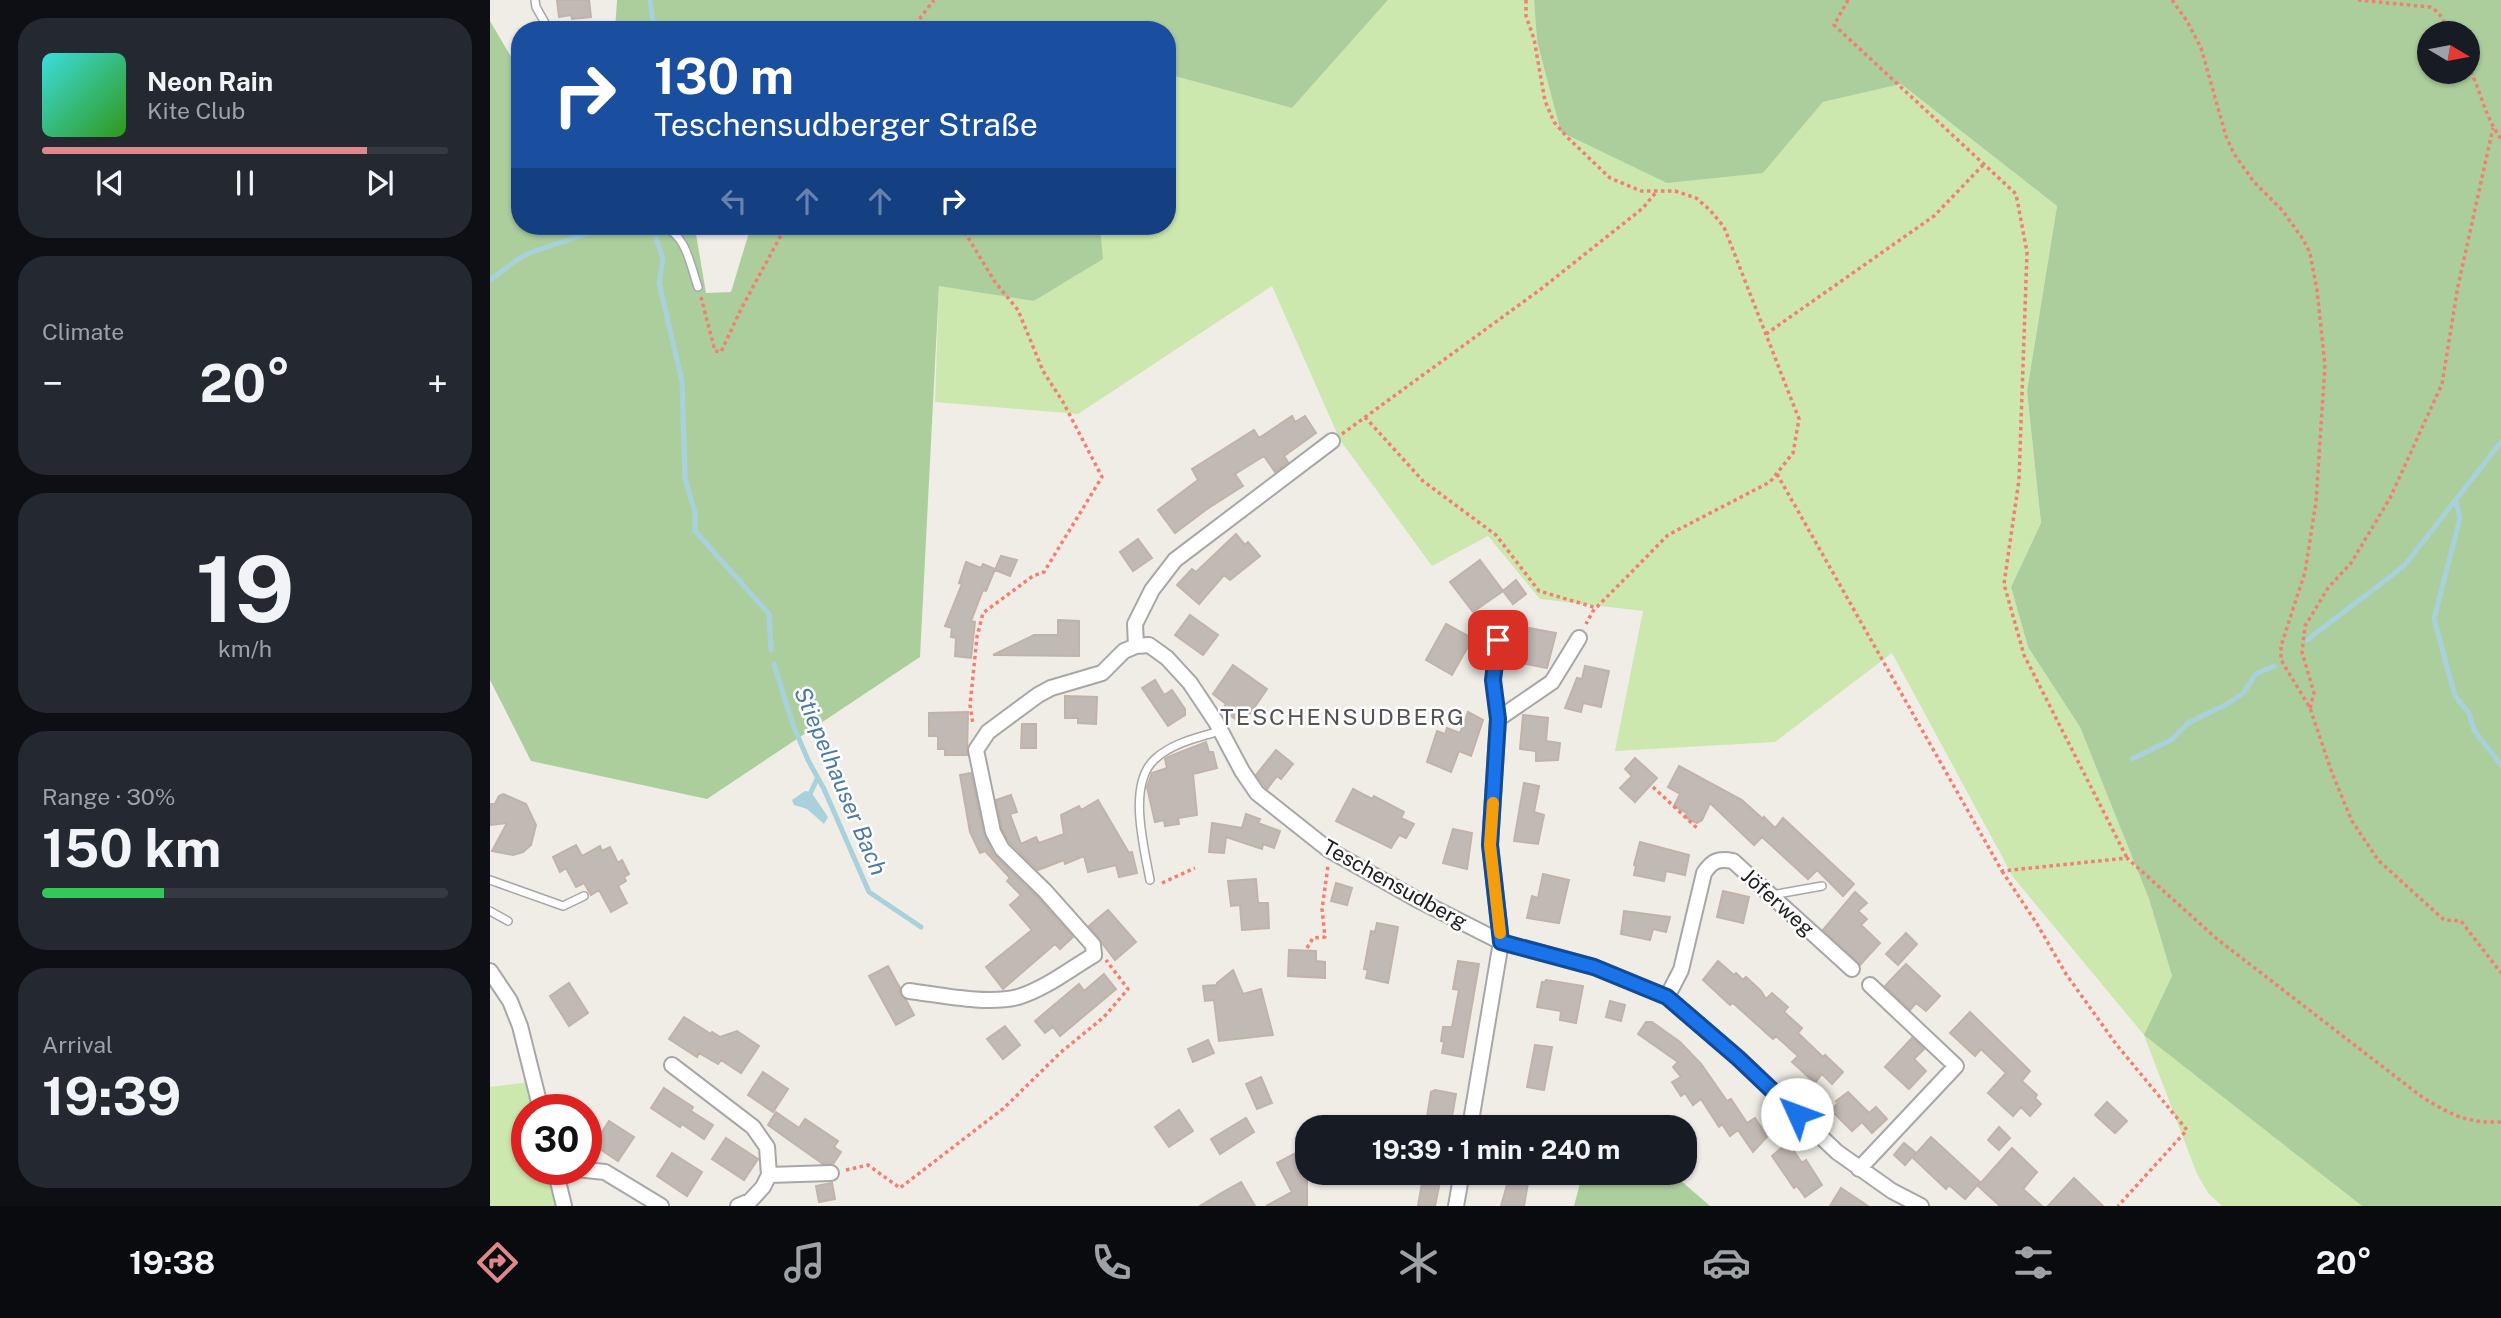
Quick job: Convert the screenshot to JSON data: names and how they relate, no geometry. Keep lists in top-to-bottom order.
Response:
{
  "streets": {
    "street": ["Teschensudberg", "Jöferweg"]
  },
  "districts": ["TESCHENSUDBERG"],
  "water": ["Stiepelhauser Bach"],
  "north": "right",
  "page": {
    "turn": ["130 m", "Teschensudberger Straße"],
    "song": ["Neon Rain", "Kite Club"],
    "tile": [
      "Climate",
      ["19", "km/h"],
      ["Range · 30%", "150 km"],
      ["Arrival", "19:39"]
    ],
    "heat": ["−", "20°", "+"],
    "limit": "30",
    "trip": "19:39 · 1 min · 240 m",
    "tabs": ["19:38", "20°"]
  }
}
